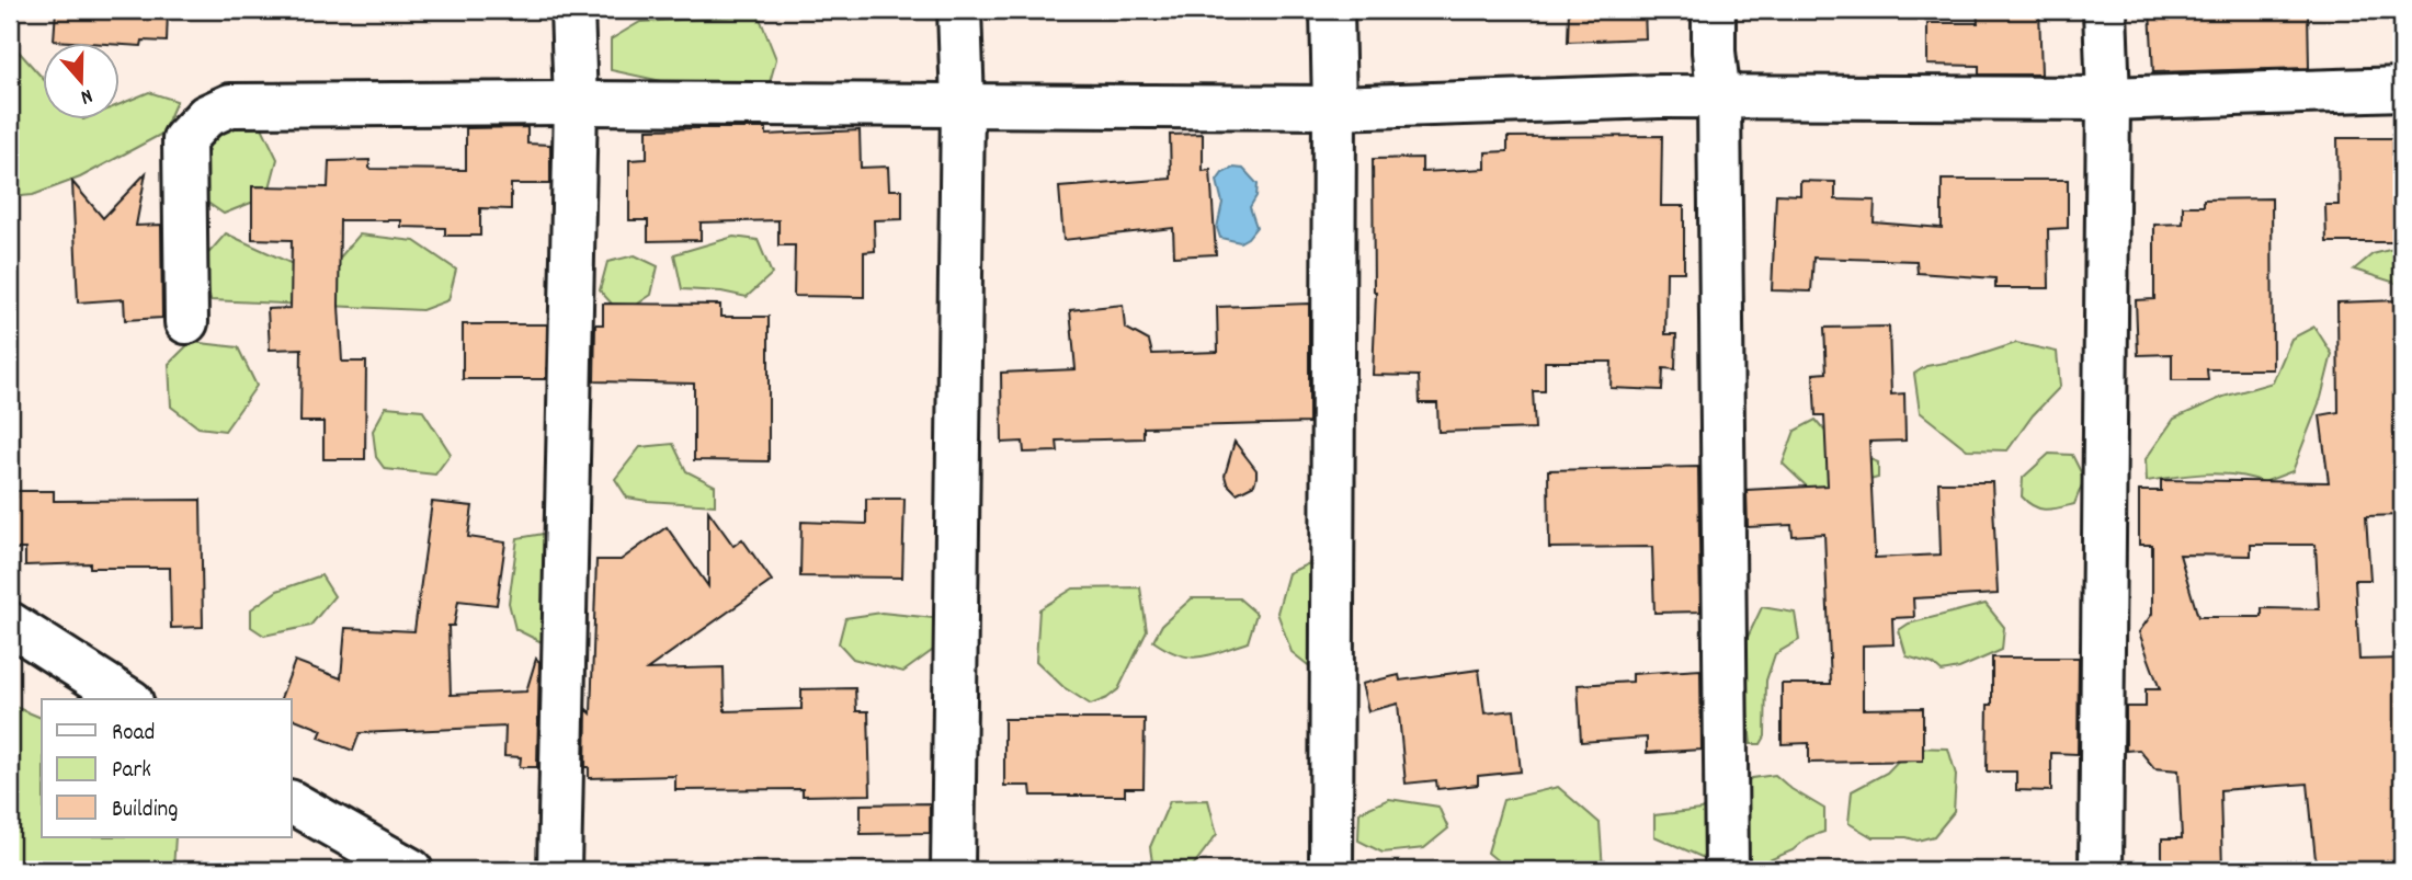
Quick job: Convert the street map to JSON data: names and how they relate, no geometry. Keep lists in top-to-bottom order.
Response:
{
  "legend": ["Road", "Park", "Building"],
  "north": "bottom"
}
